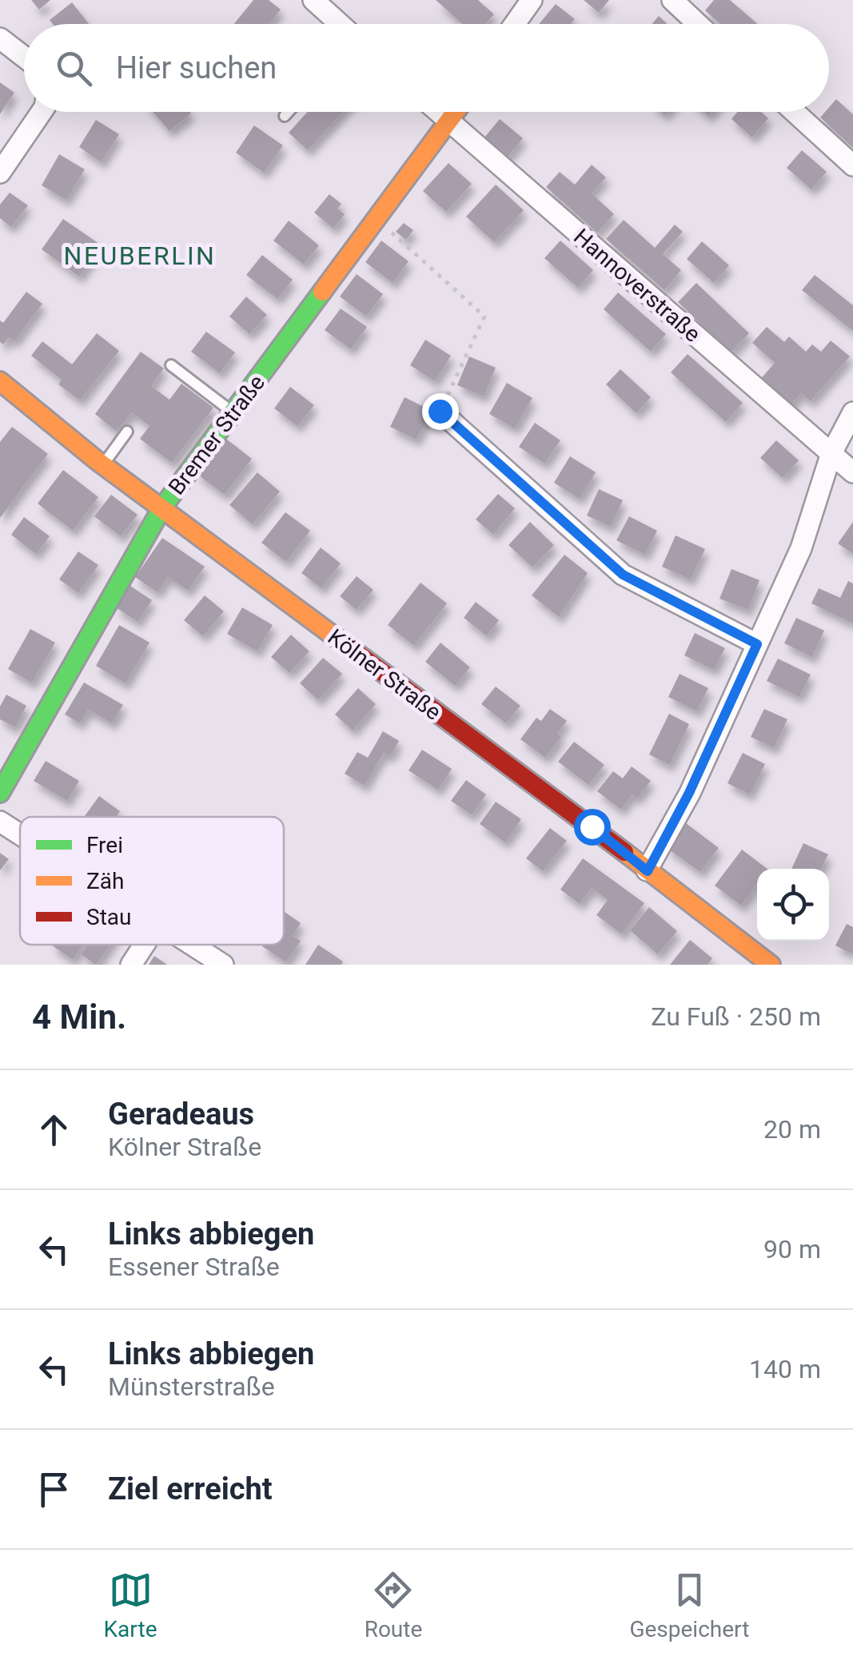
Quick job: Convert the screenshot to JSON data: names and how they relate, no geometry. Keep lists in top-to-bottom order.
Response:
{
  "streets": {
    "street": ["Hannoverstraße", "Bremer Straße", "Kölner Straße"]
  },
  "crossings": [
    ["Hannoverstraße", "Bremer Straße"],
    ["Bremer Straße", "Kölner Straße"]
  ],
  "districts": ["NEUBERLIN"],
  "legend": ["Frei", "Zäh", "Stau"],
  "page": {
    "search": "Hier suchen",
    "heading": ["4 Min.", "Zu Fuß · 250 m"],
    "list": [
      ["Geradeaus", "Kölner Straße", "20 m"],
      ["Links abbiegen", "Essener Straße", "90 m"],
      ["Links abbiegen", "Münsterstraße", "140 m"],
      "Ziel erreicht"
    ],
    "nav": ["Karte", "Route", "Gespeichert"]
  }
}
